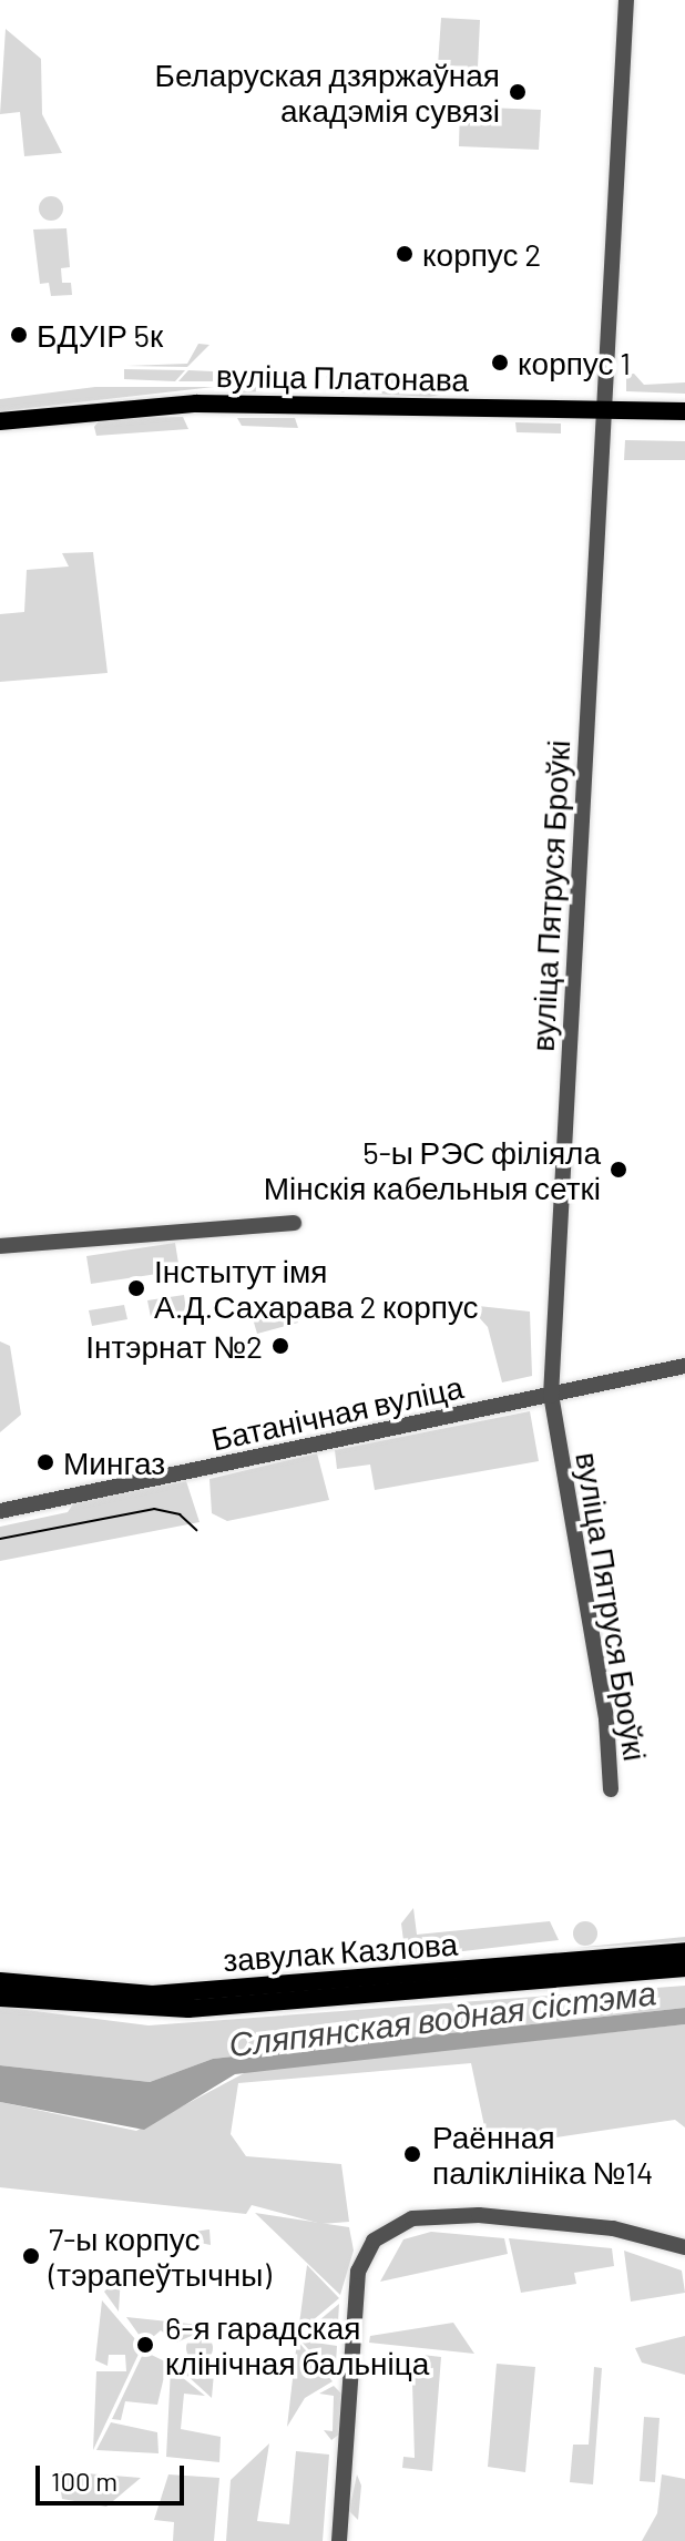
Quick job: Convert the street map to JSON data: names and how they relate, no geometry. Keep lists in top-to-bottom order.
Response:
{
  "streets": {
    "main road": ["вуліца Платонава", "завулак Казлова"],
    "street": ["вуліца Пятруся Броўкі", "Батанічная вуліца"]
  },
  "crossings": [
    ["вуліца Платонава", "вуліца Пятруся Броўкі"],
    ["вуліца Пятруся Броўкі", "Батанічная вуліца"]
  ],
  "water": ["Сляпянская водная сістэма"],
  "places": [
    "Беларуская дзяржаўная акадэмія сувязі",
    "корпус 2",
    "БДУІР 5к",
    "корпус 1",
    "5-ы РЭС філіяла Мінскія кабельныя сеткі",
    "Інстытут імя А.Д.Сахарава 2 корпус",
    "Інтэрнат №2",
    "Мингаз",
    "Раённая паліклініка №14",
    "7-ы корпус (тэрапеўтычны)",
    "6-я гарадская клінічная бальніца"
  ],
  "scale_bar": "100 m"
}
